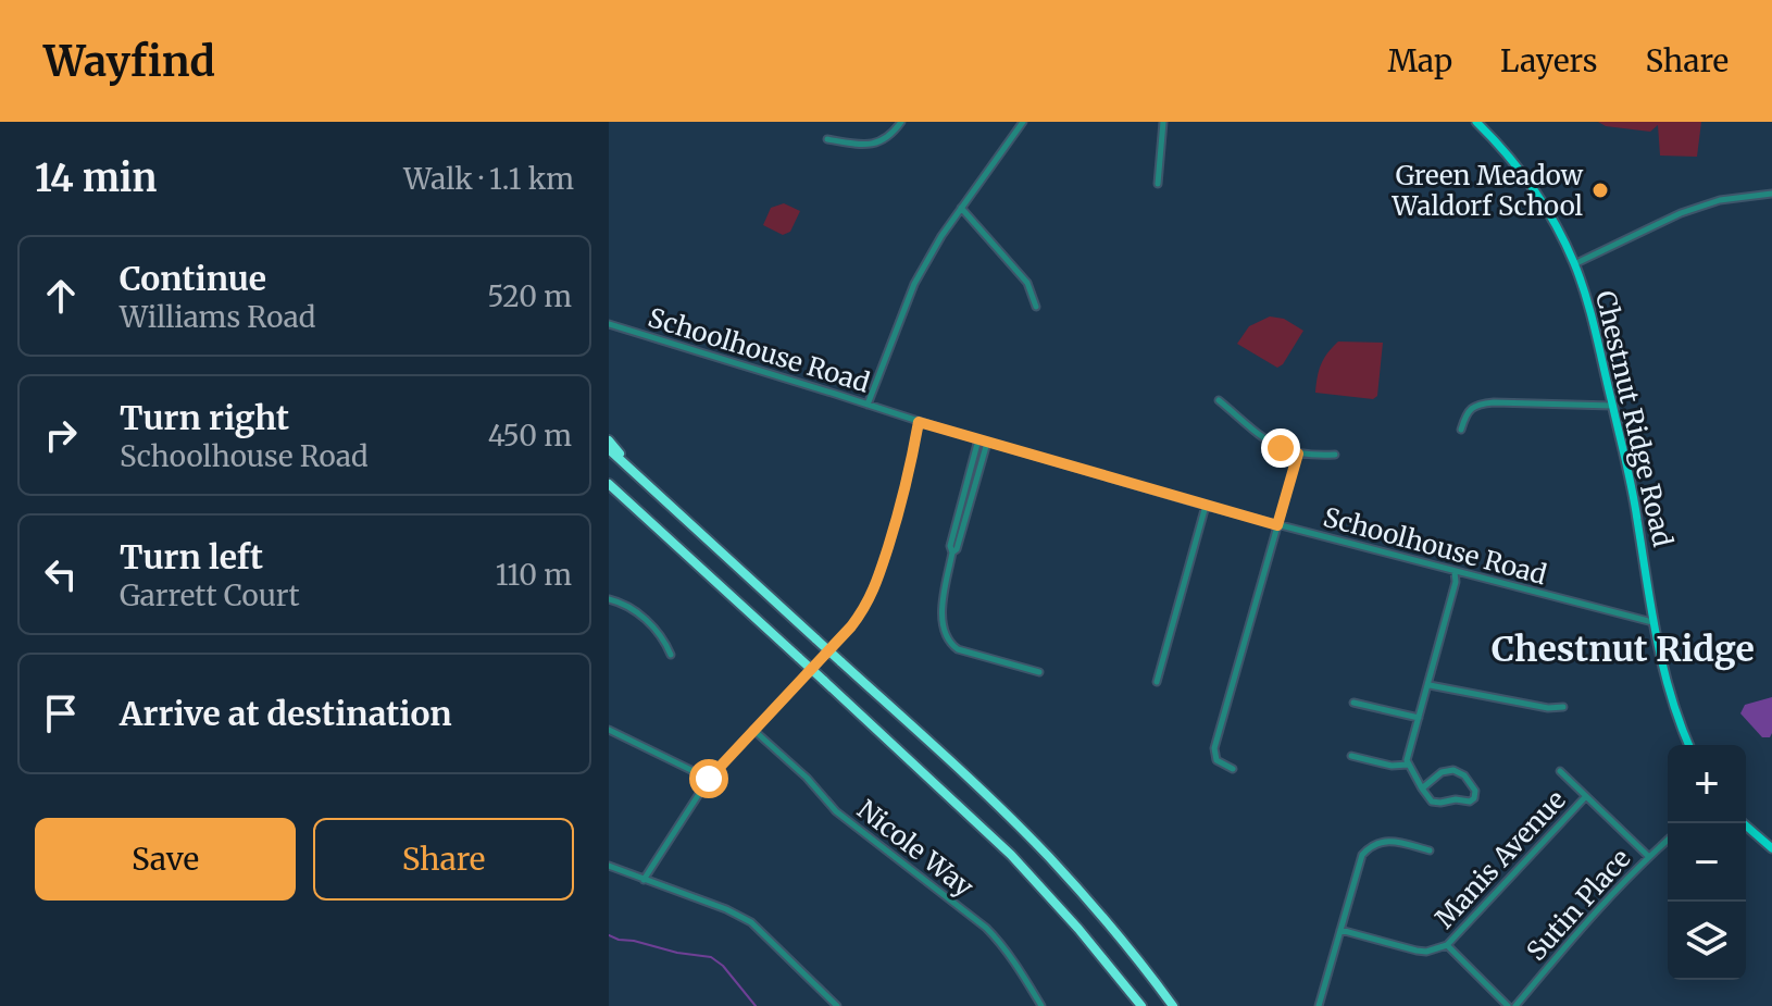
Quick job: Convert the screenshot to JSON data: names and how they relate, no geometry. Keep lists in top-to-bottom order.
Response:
{
  "streets": {
    "main road": ["Chestnut Ridge Road"],
    "street": [
      "Schoolhouse Road",
      "Nicole Way",
      "Manis Avenue",
      "Sutin Place"
    ]
  },
  "crossings": [
    ["Schoolhouse Road", "Chestnut Ridge Road"]
  ],
  "districts": ["Chestnut Ridge"],
  "places": ["Green Meadow Waldorf School"],
  "page": {
    "header": "Wayfind",
    "nav": ["Map", "Layers", "Share"],
    "heading": ["14 min", "Walk · 1.1 km"],
    "list": [
      ["Continue", "Williams Road", "520 m"],
      ["Turn right", "Schoolhouse Road", "450 m"],
      ["Turn left", "Garrett Court", "110 m"],
      "Arrive at destination"
    ],
    "map_buttons": ["+", "−"],
    "buttons": ["Save", "Share"]
  }
}
